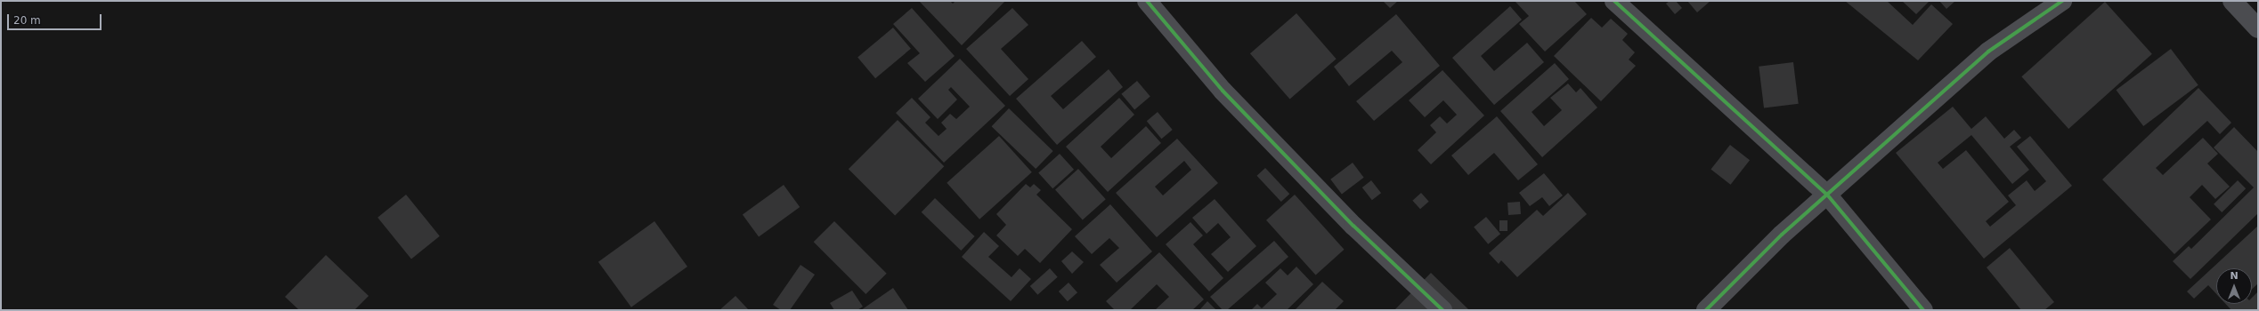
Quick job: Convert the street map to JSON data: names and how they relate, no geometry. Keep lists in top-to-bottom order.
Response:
{
  "scale_bar": "20 m",
  "north": "top"
}
